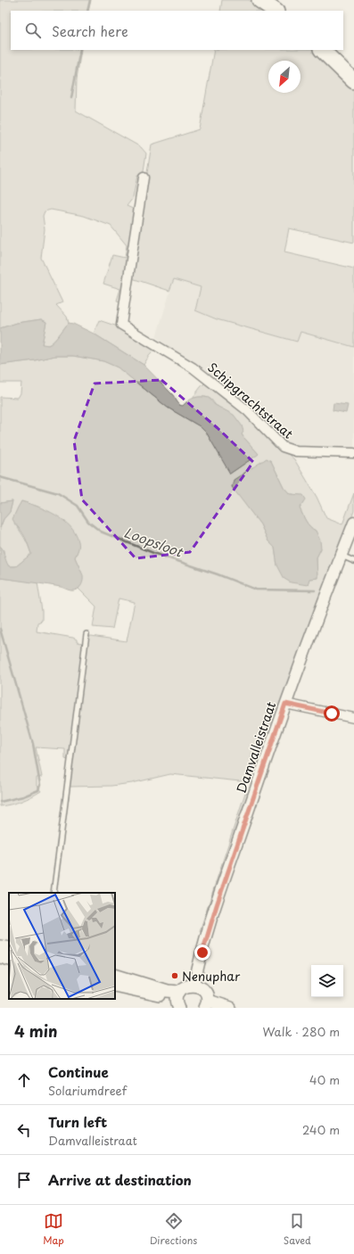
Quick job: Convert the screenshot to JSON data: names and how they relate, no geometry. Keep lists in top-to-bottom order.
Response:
{
  "streets": {
    "street": ["Schipgrachtstraat", "Damvalleistraat"]
  },
  "water": ["Loopsloot"],
  "places": ["Nenuphar"],
  "north": "bottom left",
  "page": {
    "search": "Search here",
    "heading": ["4 min", "Walk · 280 m"],
    "list": [
      ["Continue", "Solariumdreef", "40 m"],
      ["Turn left", "Damvalleistraat", "240 m"],
      "Arrive at destination"
    ],
    "nav": ["Map", "Directions", "Saved"]
  }
}
